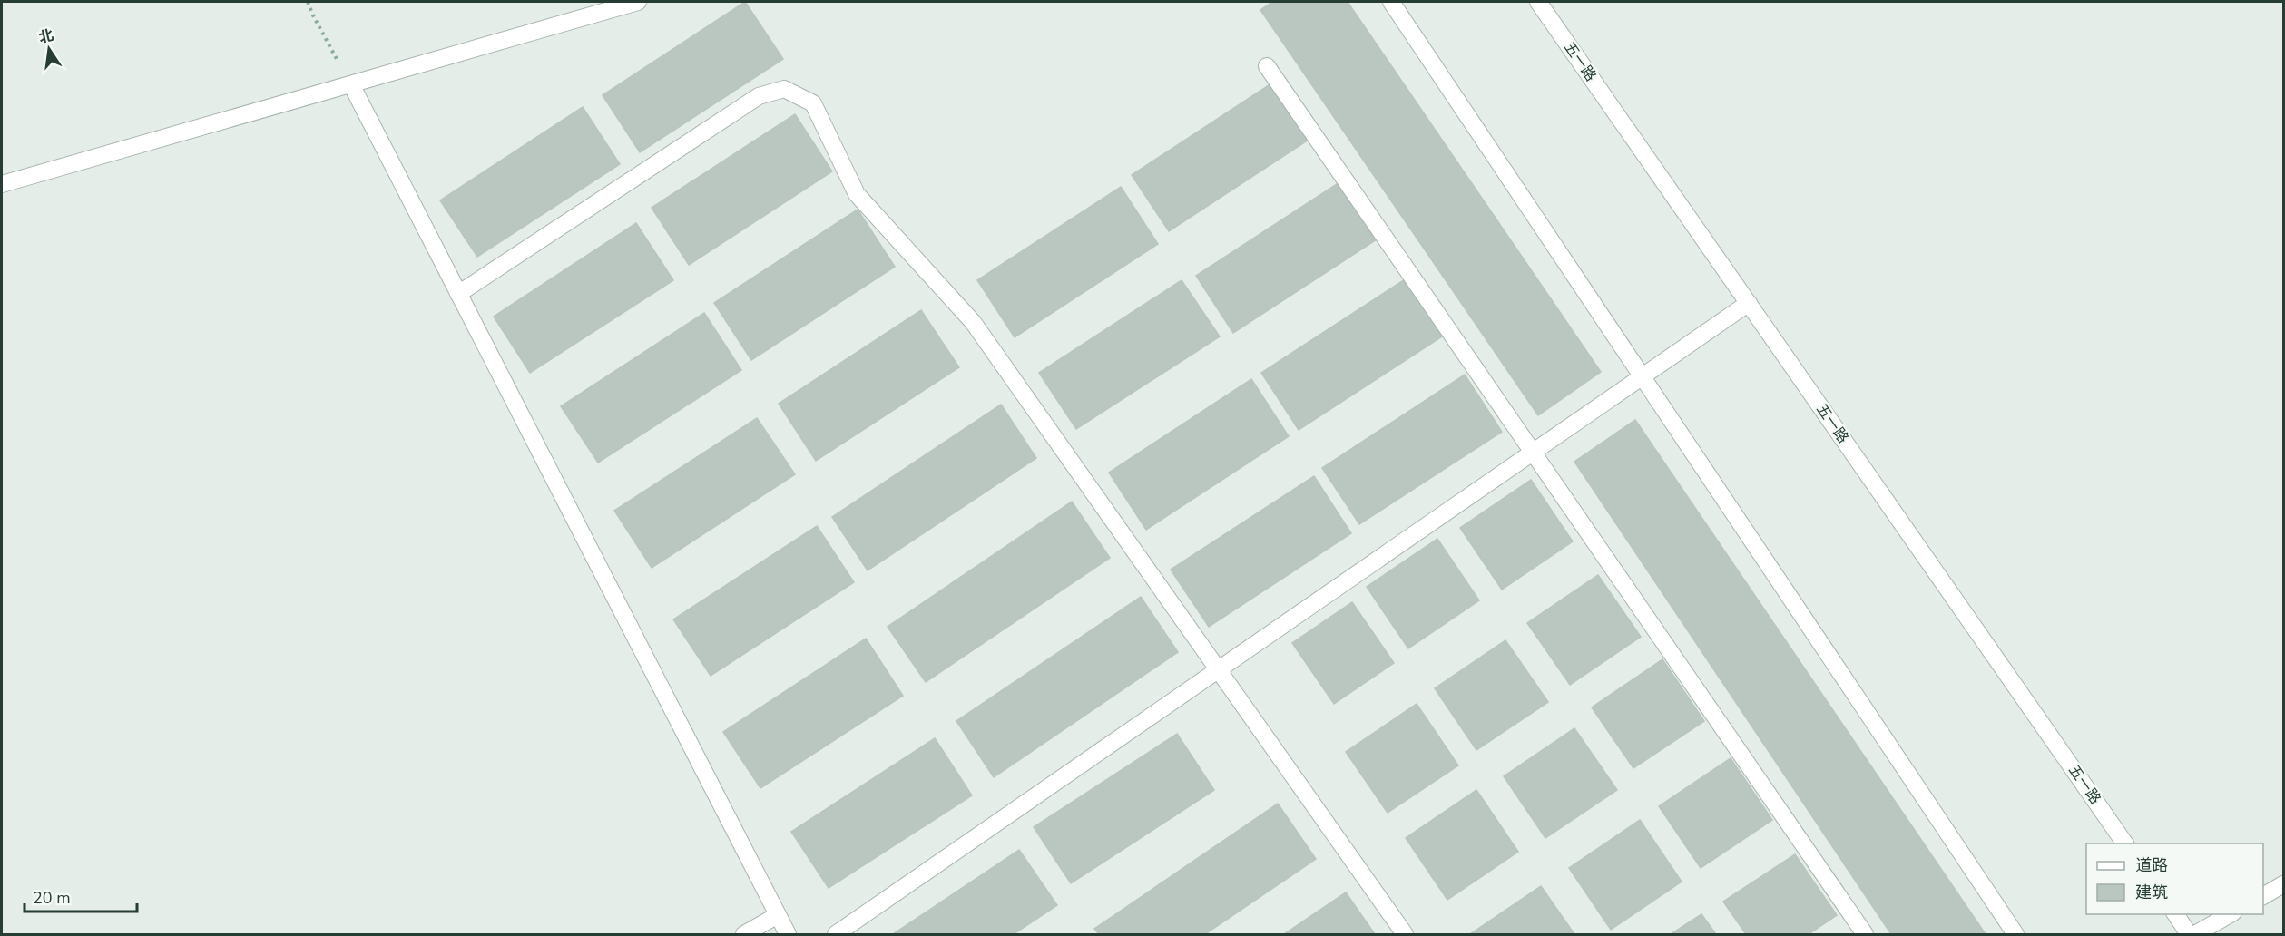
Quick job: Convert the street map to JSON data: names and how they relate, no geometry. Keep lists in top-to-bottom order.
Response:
{
  "streets": {
    "street": ["五一路"]
  },
  "legend": ["道路", "建筑"],
  "scale_bar": "20 m",
  "north": "top"
}
